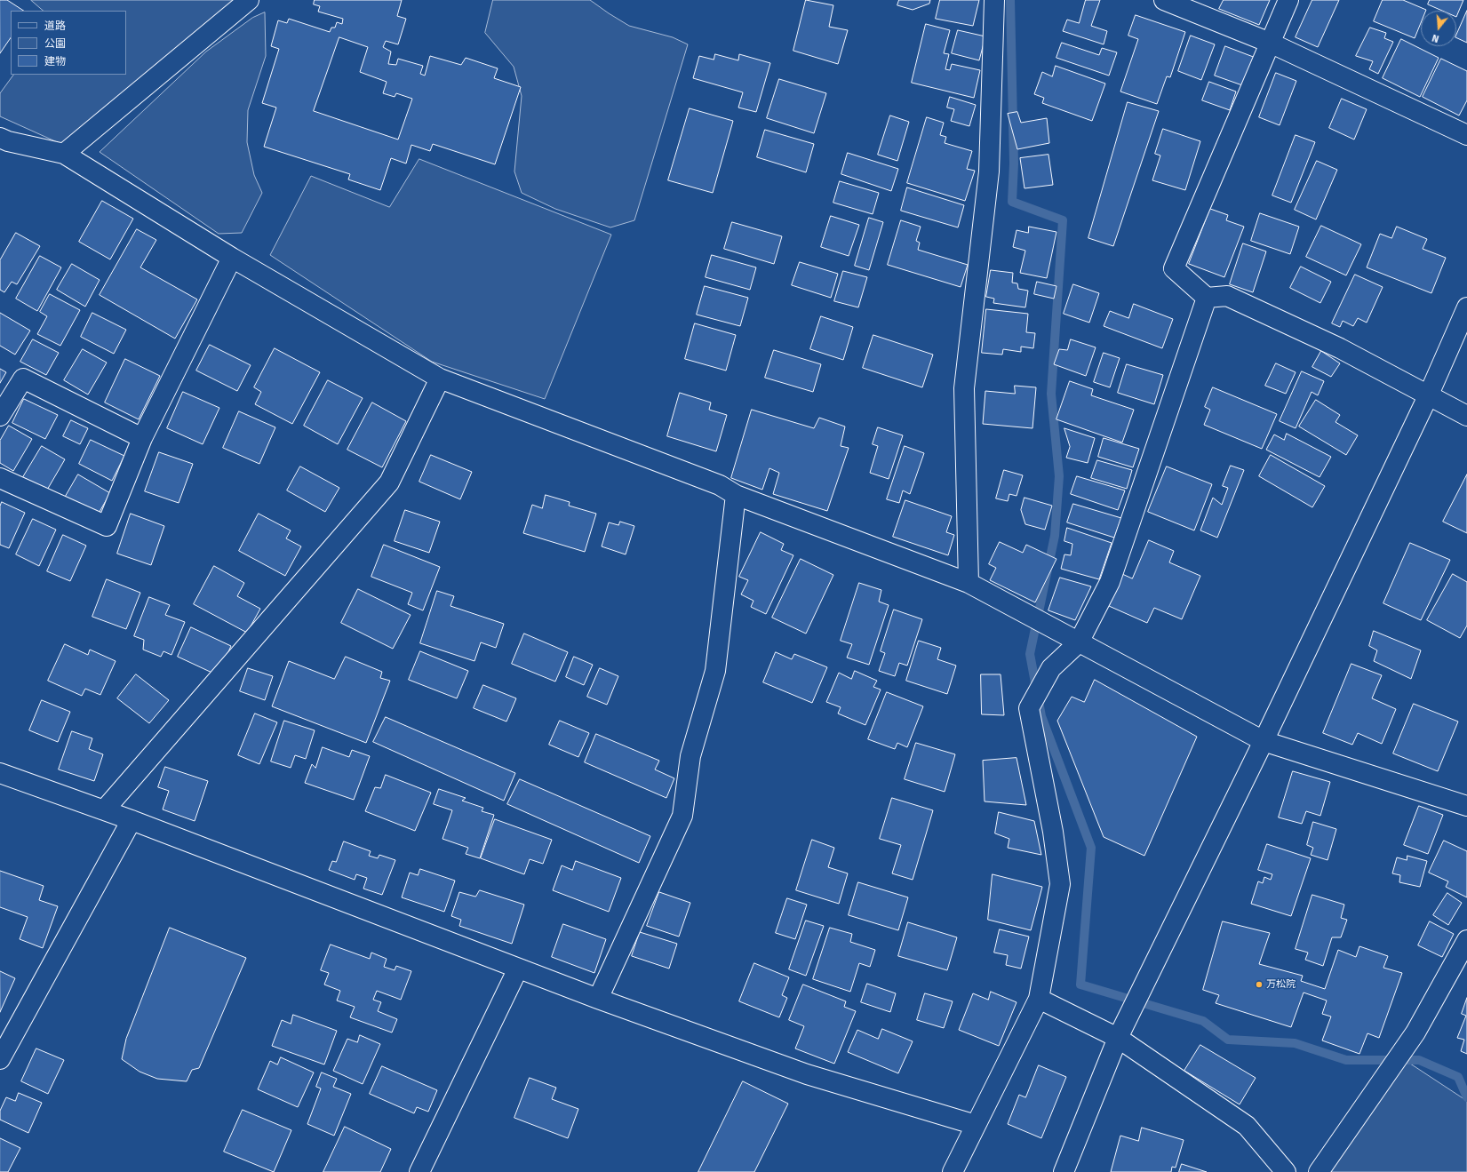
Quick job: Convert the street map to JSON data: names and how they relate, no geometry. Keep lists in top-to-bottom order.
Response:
{
  "places": ["万松院"],
  "legend": ["道路", "公園", "建物"],
  "north": "bottom"
}
